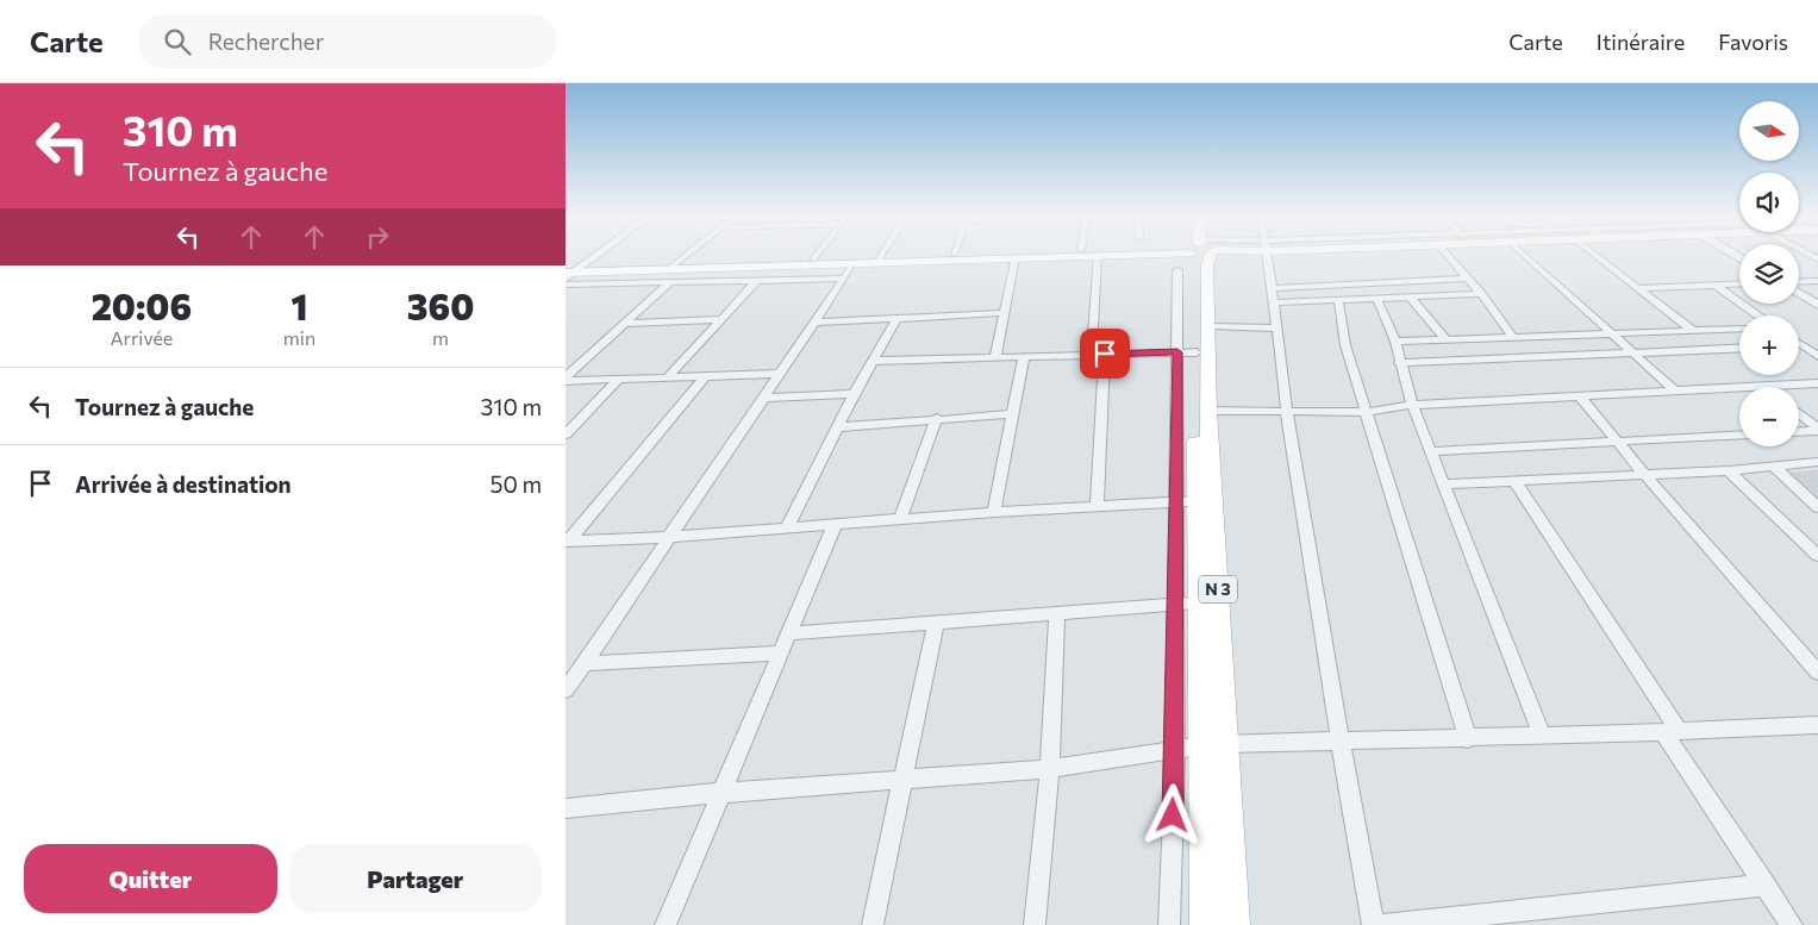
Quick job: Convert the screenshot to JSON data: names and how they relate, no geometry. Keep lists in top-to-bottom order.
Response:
{
  "streets": {
    "main road": ["N 3"]
  },
  "north": "right",
  "page": {
    "header": "Carte",
    "search": "Rechercher",
    "nav": ["Carte", "Itinéraire", "Favoris"],
    "turn": ["310 m", "Tournez à gauche"],
    "map_buttons": ["+", "−"],
    "eta": [
      "20:06",
      "Arrivée",
      "1",
      "min",
      "360",
      "m"
    ],
    "list": [
      {
        "name": "Tournez à gauche",
        "value": "310 m"
      },
      {
        "name": "Arrivée à destination",
        "value": "50 m"
      }
    ],
    "buttons": ["Quitter", "Partager"]
  }
}
